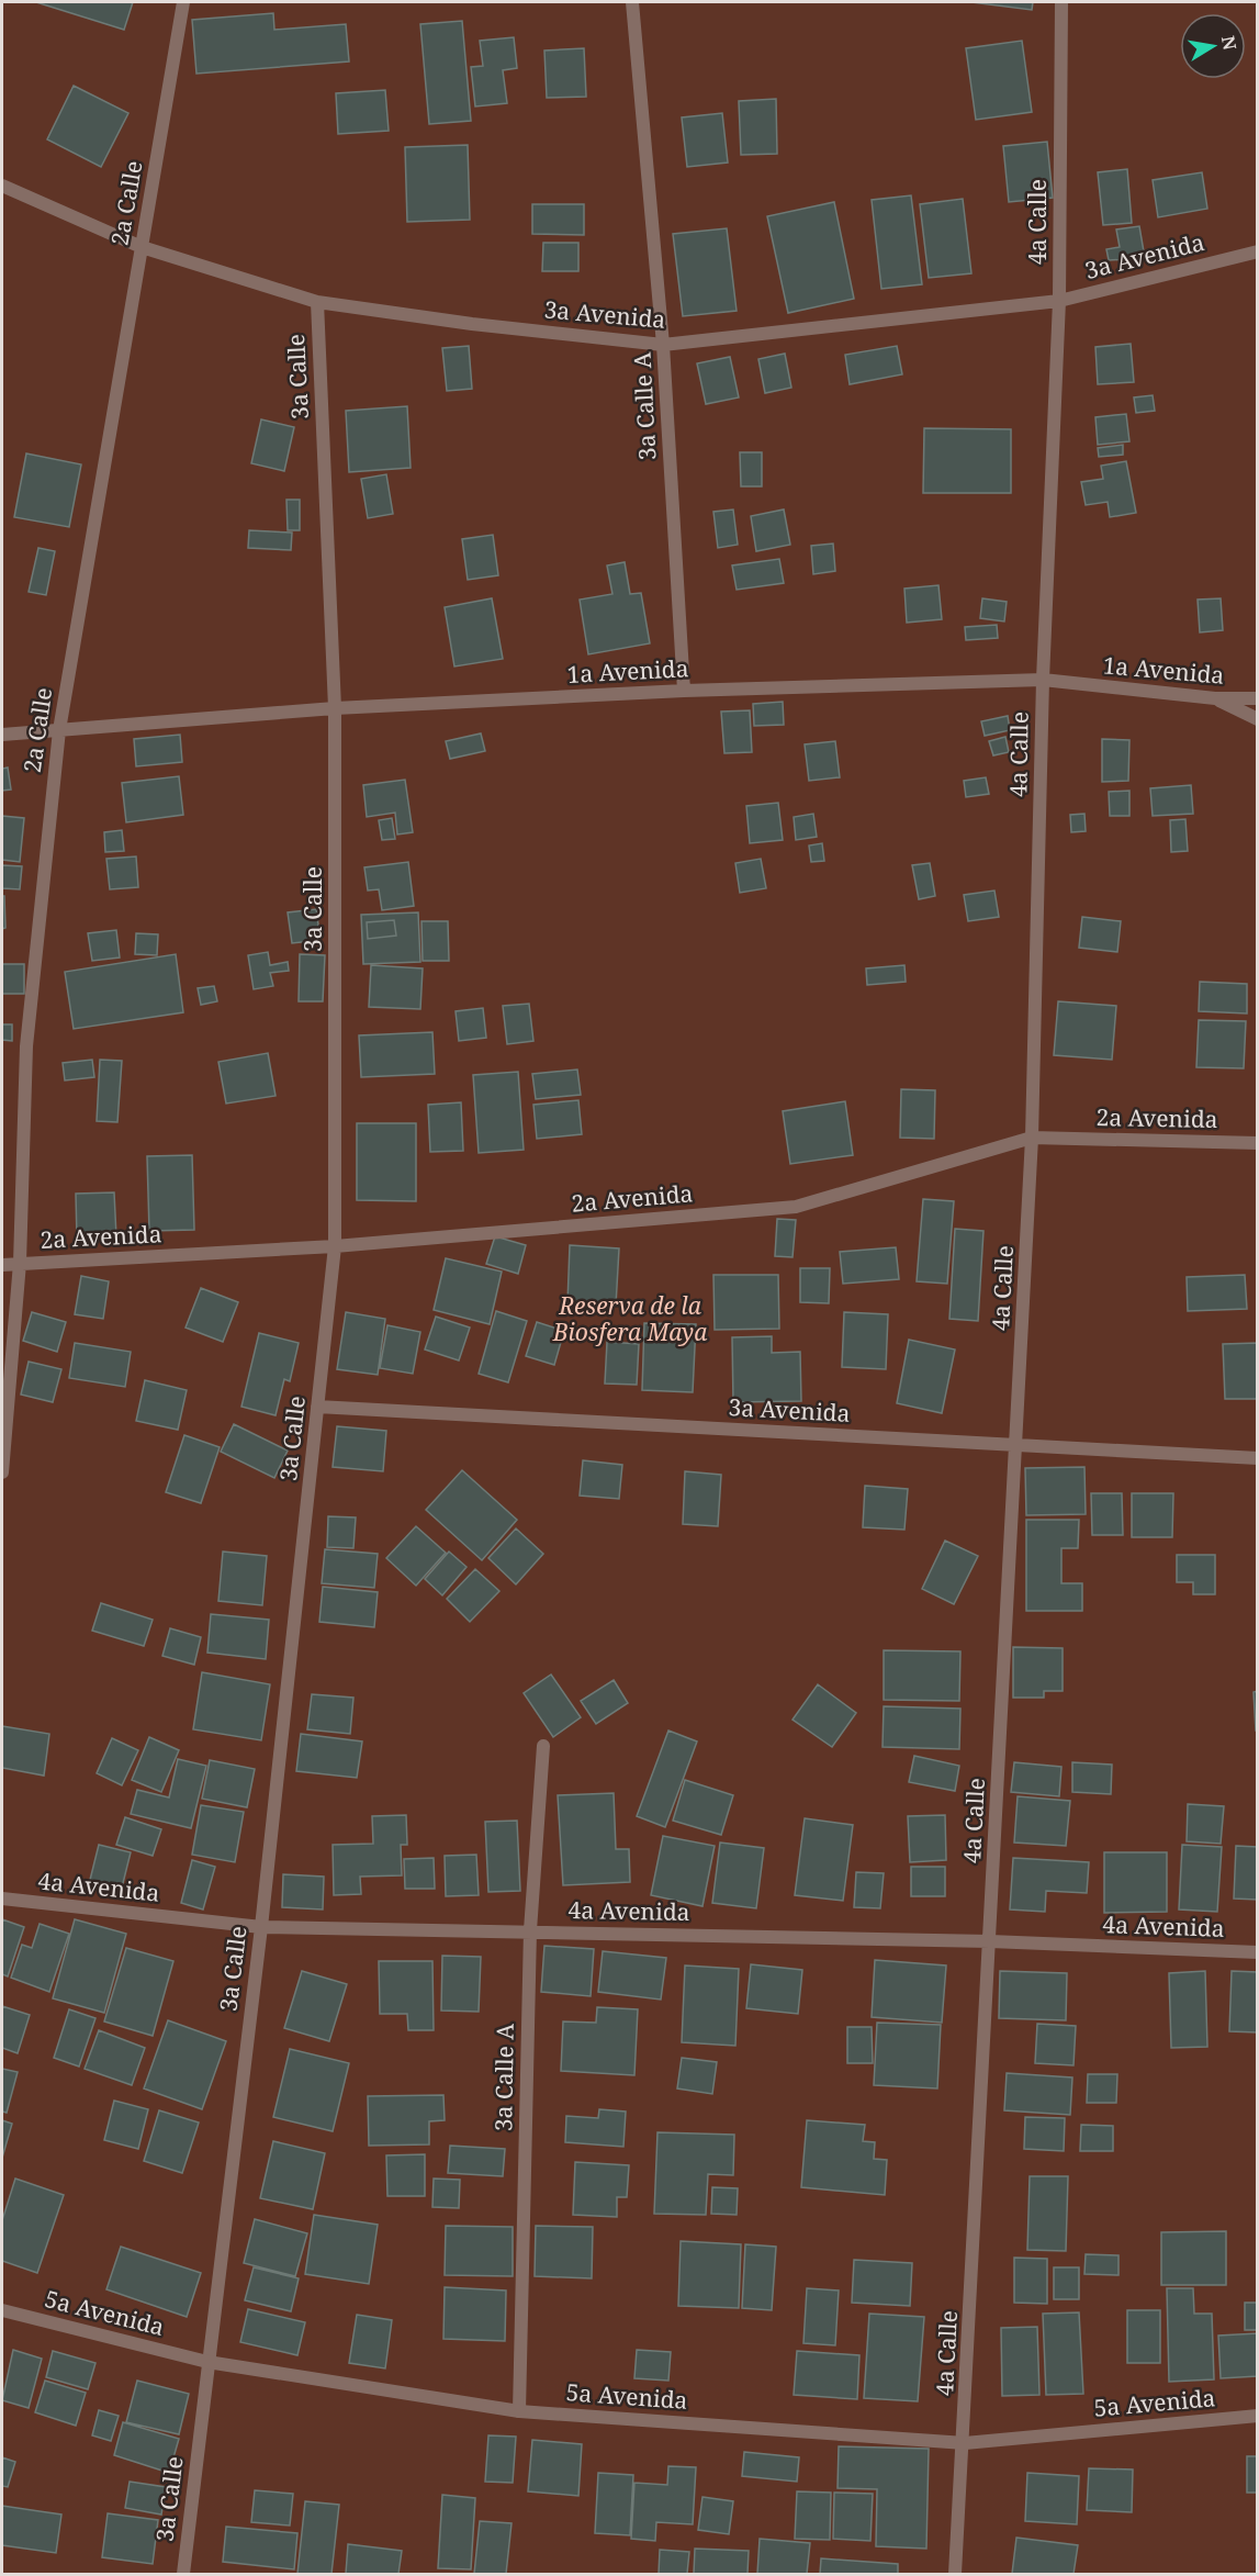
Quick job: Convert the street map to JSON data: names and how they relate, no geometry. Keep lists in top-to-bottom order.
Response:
{
  "streets": {
    "street": [
      "2a Calle",
      "4a Calle",
      "3a Avenida",
      "3a Calle",
      "3a Calle A",
      "1a Avenida",
      "2a Avenida",
      "4a Avenida",
      "5a Avenida"
    ]
  },
  "crossings": [
    ["2a Calle", "3a Avenida"],
    ["2a Calle", "1a Avenida"],
    ["2a Calle", "2a Avenida"],
    ["4a Calle", "3a Avenida"],
    ["4a Calle", "1a Avenida"],
    ["4a Calle", "2a Avenida"],
    ["4a Calle", "4a Avenida"],
    ["4a Calle", "5a Avenida"],
    ["3a Avenida", "3a Calle"],
    ["3a Avenida", "3a Calle A"],
    ["3a Calle", "1a Avenida"],
    ["3a Calle", "2a Avenida"],
    ["3a Calle", "4a Avenida"],
    ["3a Calle", "5a Avenida"],
    ["3a Calle A", "1a Avenida"],
    ["3a Calle A", "4a Avenida"],
    ["3a Calle A", "5a Avenida"]
  ],
  "parks": ["Reserva de la Biosfera Maya"],
  "north": "right"
}
